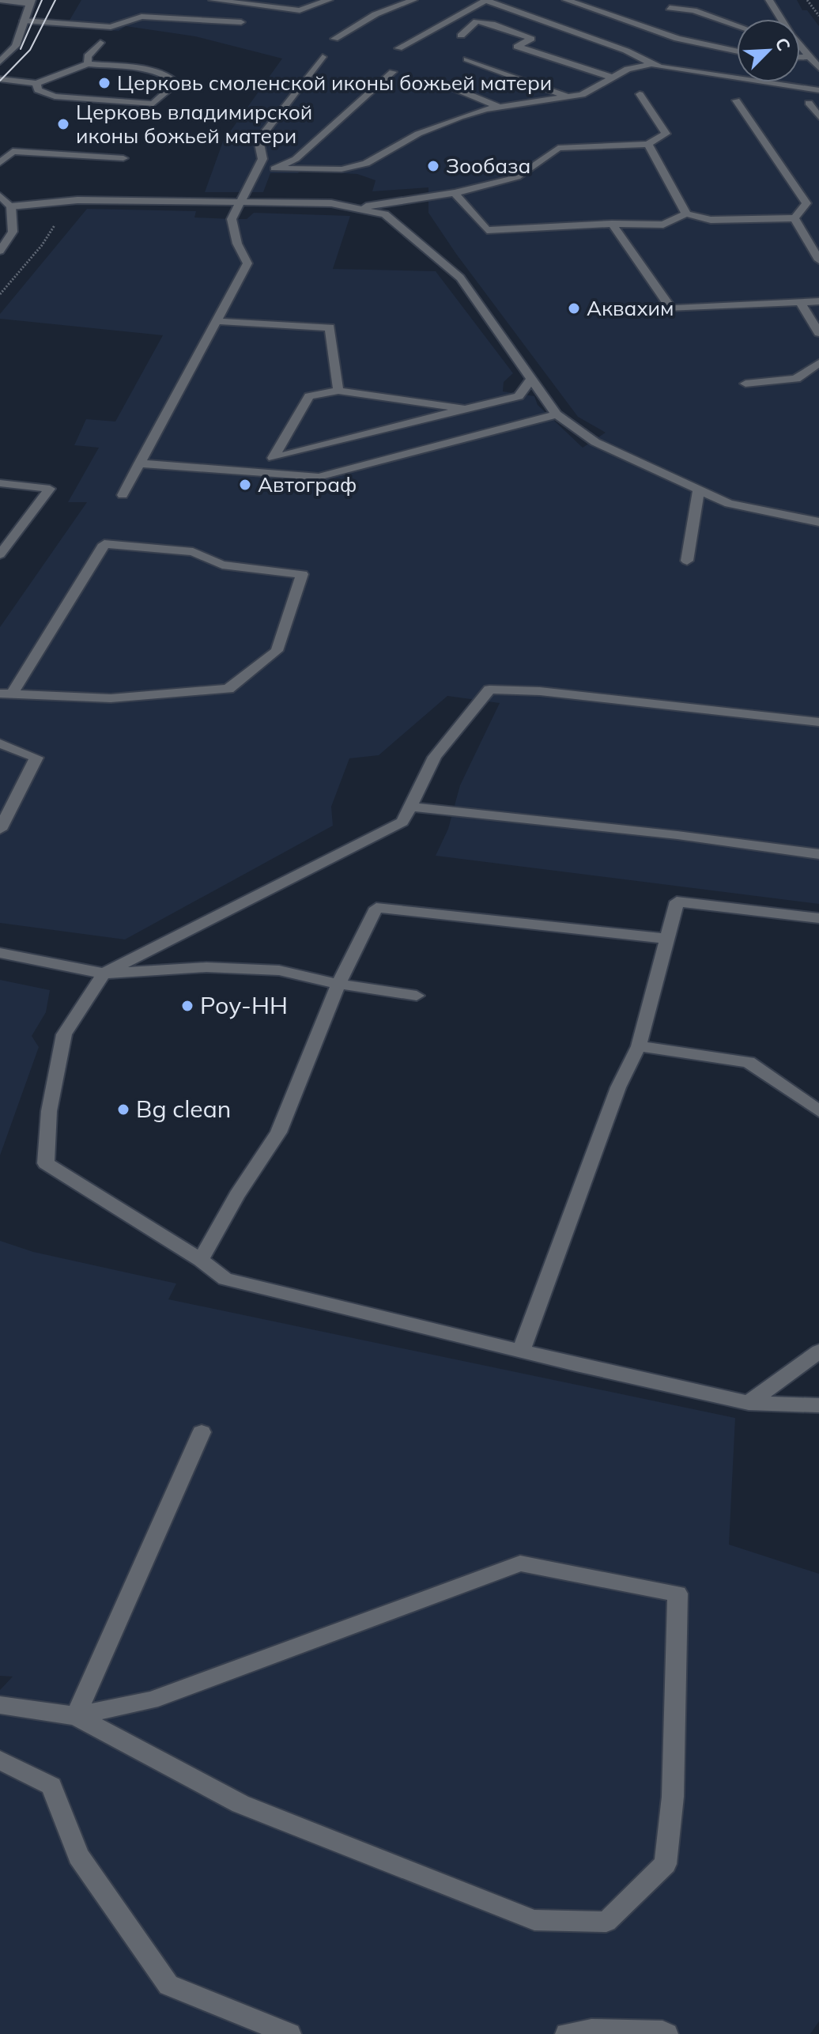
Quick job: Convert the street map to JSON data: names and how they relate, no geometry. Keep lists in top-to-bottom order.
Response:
{
  "places": [
    "Церковь смоленской иконы божьей матери",
    "Церковь владимирской иконы божьей матери",
    "Зообаза",
    "Аквахим",
    "Автограф",
    "Роу-НН",
    "Bg clean"
  ],
  "north": "top right"
}
